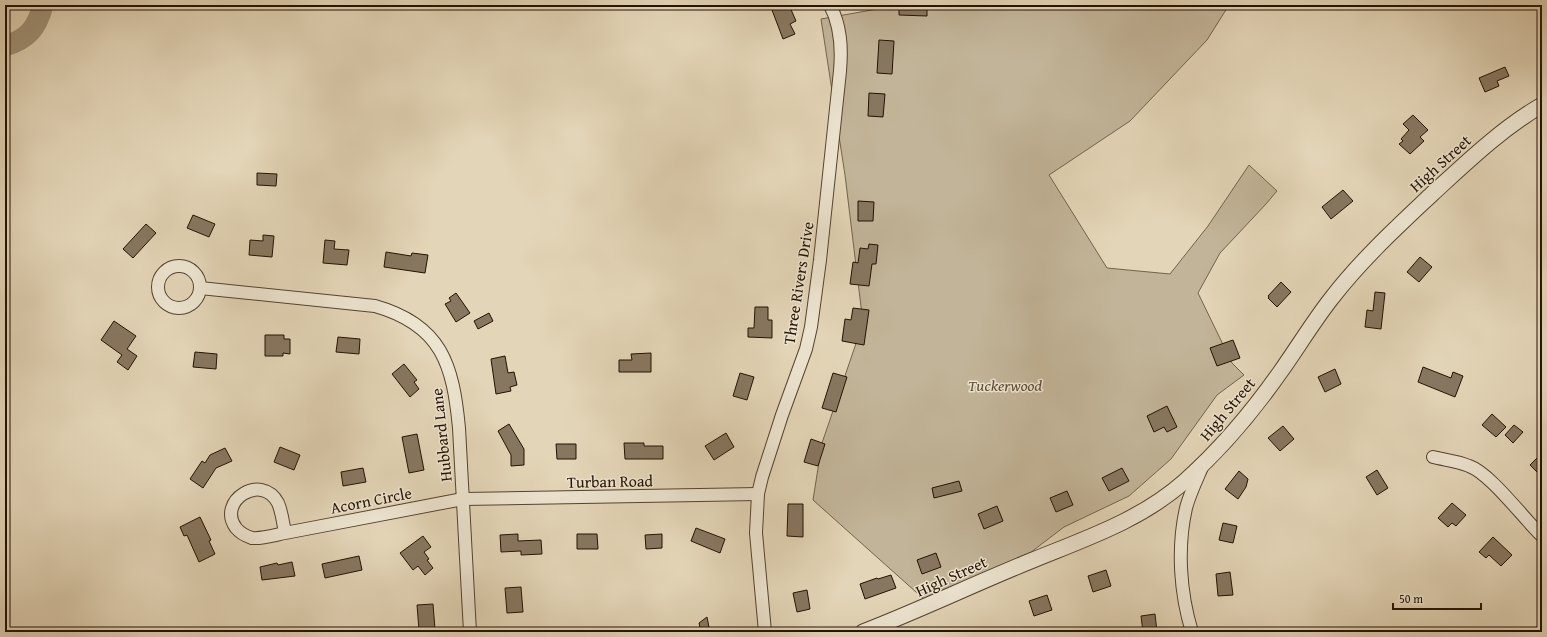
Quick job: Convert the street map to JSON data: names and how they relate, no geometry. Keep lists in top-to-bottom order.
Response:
{
  "streets": {
    "street": [
      "High Street",
      "Three Rivers Drive",
      "Hubbard Lane",
      "Turban Road",
      "Acorn Circle"
    ]
  },
  "crossings": [
    ["Three Rivers Drive", "Turban Road"],
    ["Hubbard Lane", "Turban Road"],
    ["Hubbard Lane", "Acorn Circle"],
    ["Turban Road", "Acorn Circle"]
  ],
  "parks": ["Tuckerwood"],
  "scale_bar": "50 m"
}
